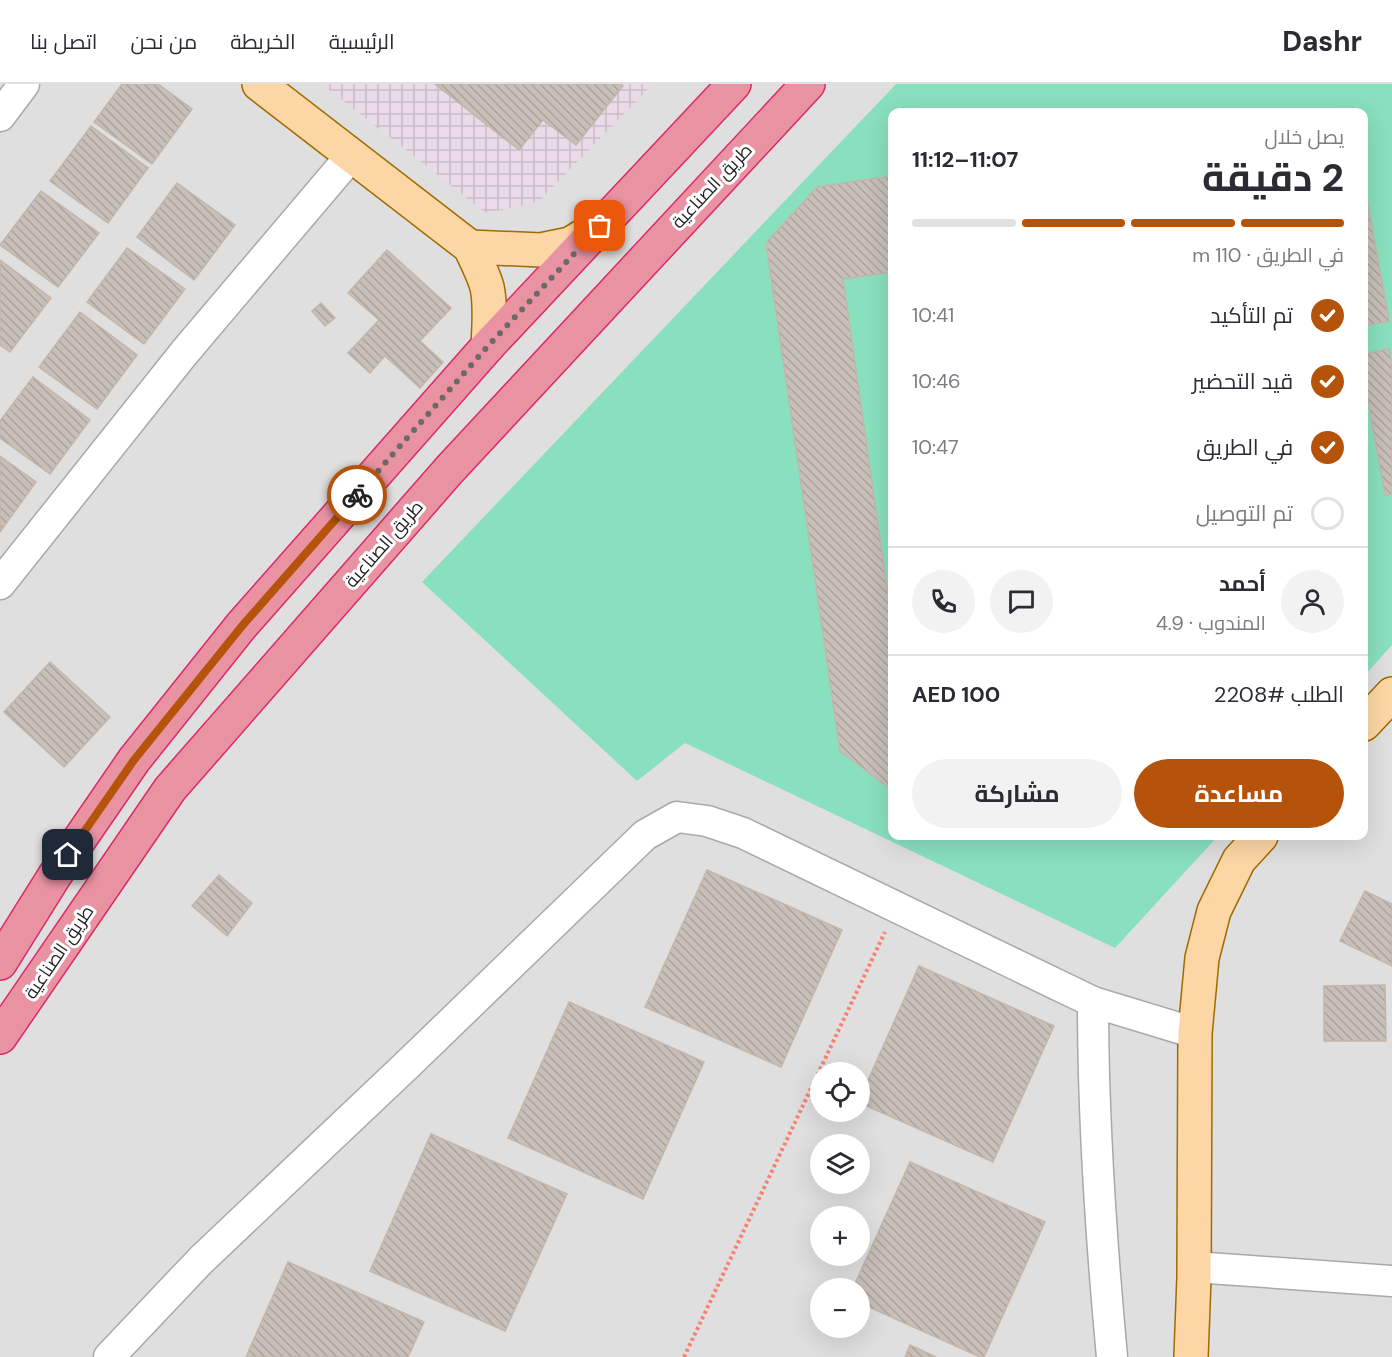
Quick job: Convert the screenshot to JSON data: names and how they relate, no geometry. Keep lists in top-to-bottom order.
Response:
{
  "streets": {
    "highway": ["طريق الصناعية"]
  },
  "page": {
    "header": "Dashr",
    "nav": [
      "الرئيسية",
      "الخريطة",
      "من نحن",
      "اتصل بنا"
    ],
    "heading": ["2 دقيقة", "يصل خلال", "11:07–11:12"],
    "panel": [
      "أحمد",
      "المندوب · 4.9",
      "الطلب #2208",
      "AED 100"
    ],
    "bar": "في الطريق · 110 m",
    "list": [
      ["تم التأكيد", "10:41"],
      ["قيد التحضير", "10:46"],
      ["في الطريق", "10:47"],
      "تم التوصيل"
    ],
    "buttons": ["مساعدة", "مشاركة"],
    "map_buttons": ["+", "−"]
  }
}
